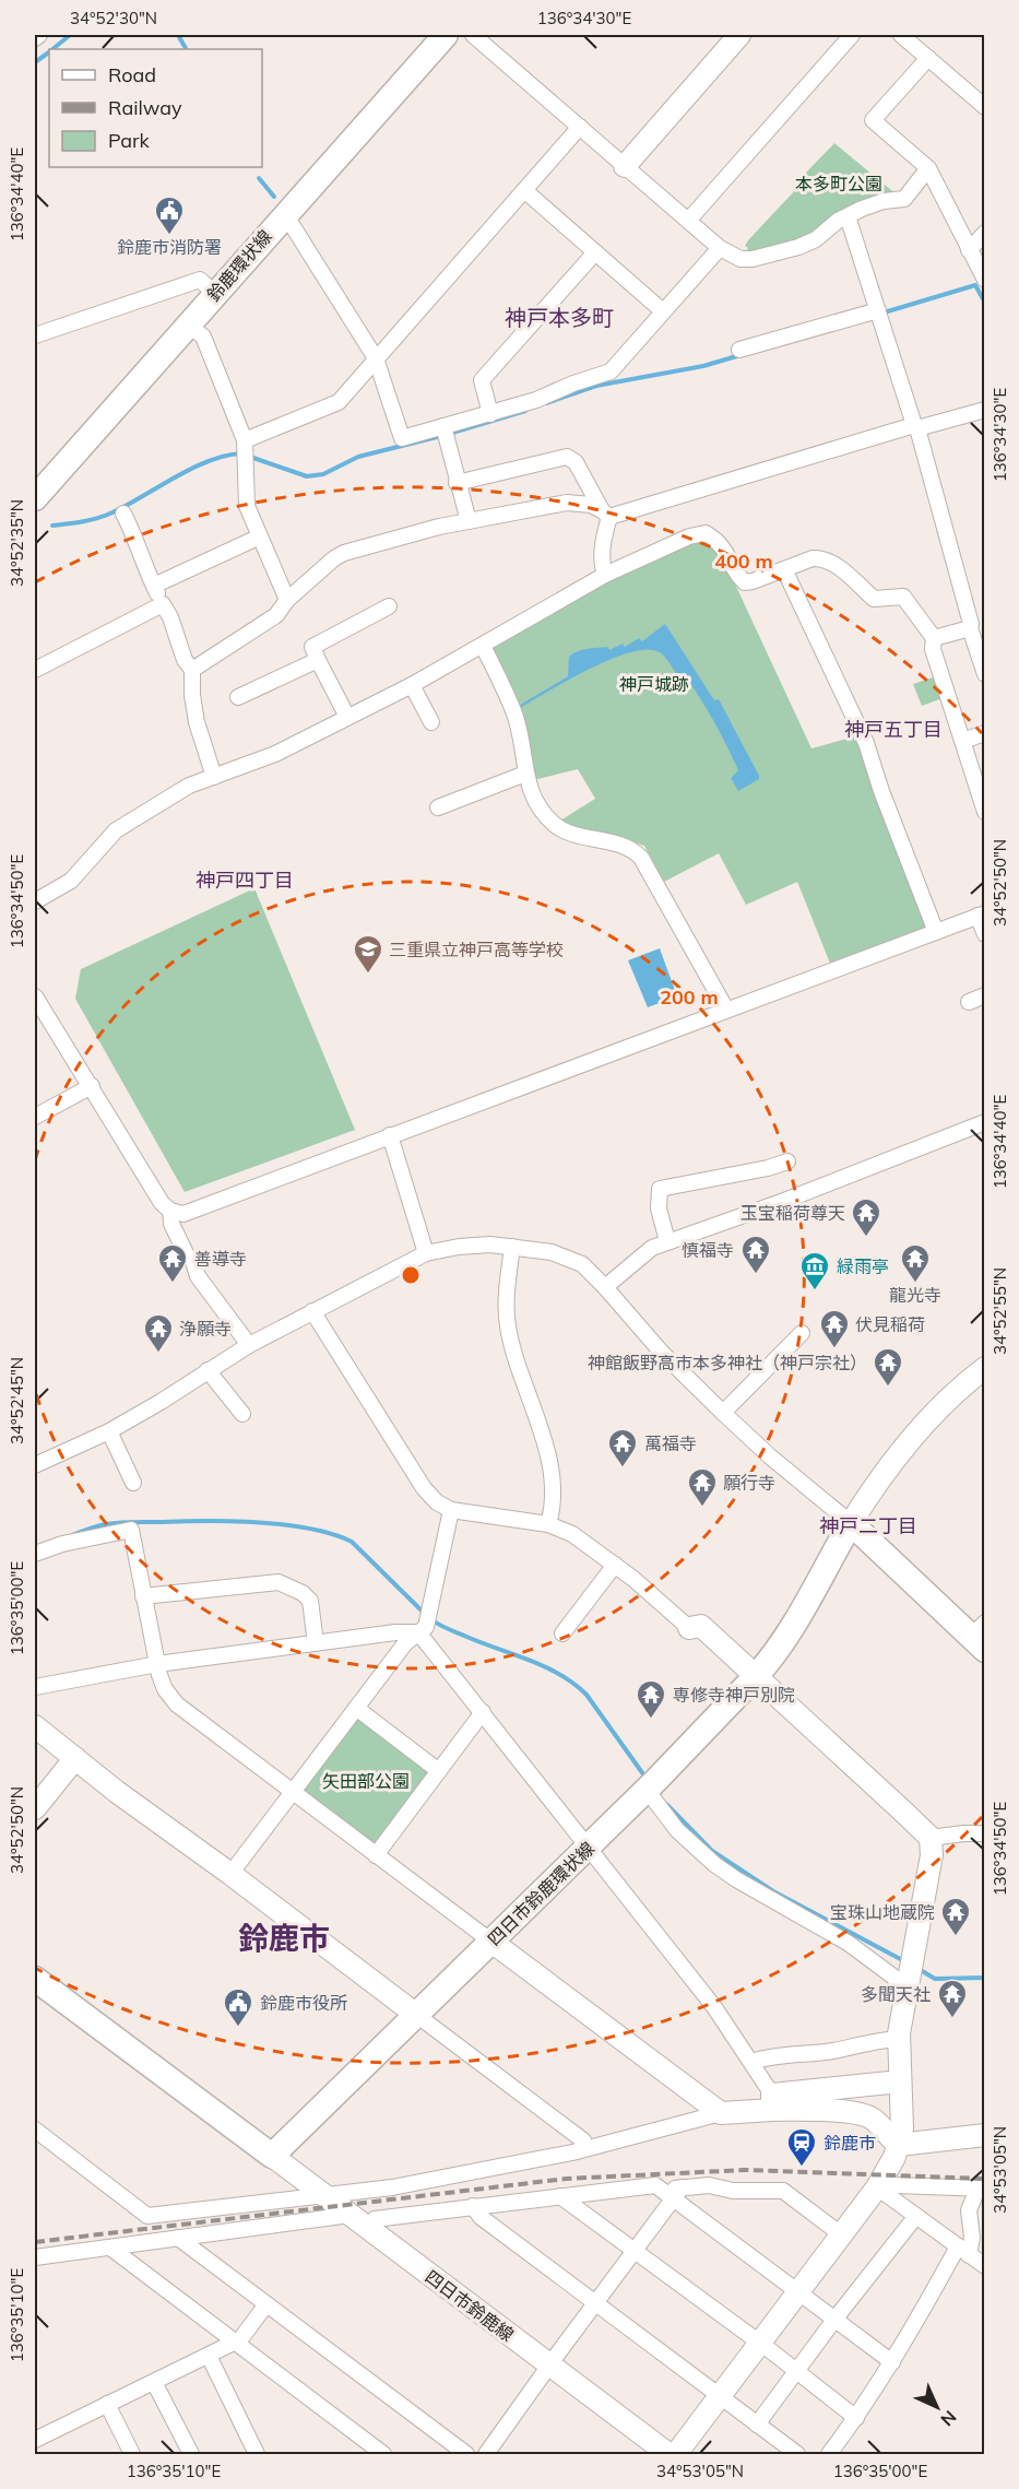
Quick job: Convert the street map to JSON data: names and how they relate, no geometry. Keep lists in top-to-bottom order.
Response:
{
  "streets": {
    "main road": ["鈴鹿環状線", "四日市鈴鹿環状線"],
    "street": ["四日市鈴鹿線"]
  },
  "crossings": [
    ["四日市鈴鹿環状線", "四日市鈴鹿線"]
  ],
  "districts": [
    "神戸本多町",
    "神戸五丁目",
    "神戸四丁目",
    "神戸二丁目",
    "鈴鹿市"
  ],
  "parks": ["本多町公園", "神戸城跡", "矢田部公園"],
  "places": {
    "public building": ["鈴鹿市消防署", "鈴鹿市役所"],
    "school or university": ["三重県立神戸高等学校"],
    "temple": [
      "玉宝稲荷尊天",
      "慎福寺",
      "善導寺",
      "龍光寺",
      "伏見稲荷",
      "浄願寺",
      "神館飯野高市本多神社（神戸宗社）",
      "萬福寺",
      "願行寺",
      "専修寺神戸別院",
      "宝珠山地蔵院",
      "多聞天社"
    ],
    "museum": ["緑雨亭"],
    "station": ["鈴鹿市"]
  },
  "legend": ["Road", "Railway", "Park"],
  "north": "bottom right",
  "coordinates": [
    "34°52'30\"N",
    "136°34'30\"E",
    "136°34'40\"E",
    "34°52'35\"N",
    "34°52'50\"N",
    "136°34'50\"E",
    "34°52'55\"N",
    "34°52'45\"N",
    "136°35'00\"E",
    "34°53'05\"N",
    "136°35'10\"E"
  ],
  "rings": ["400 m", "200 m"]
}
